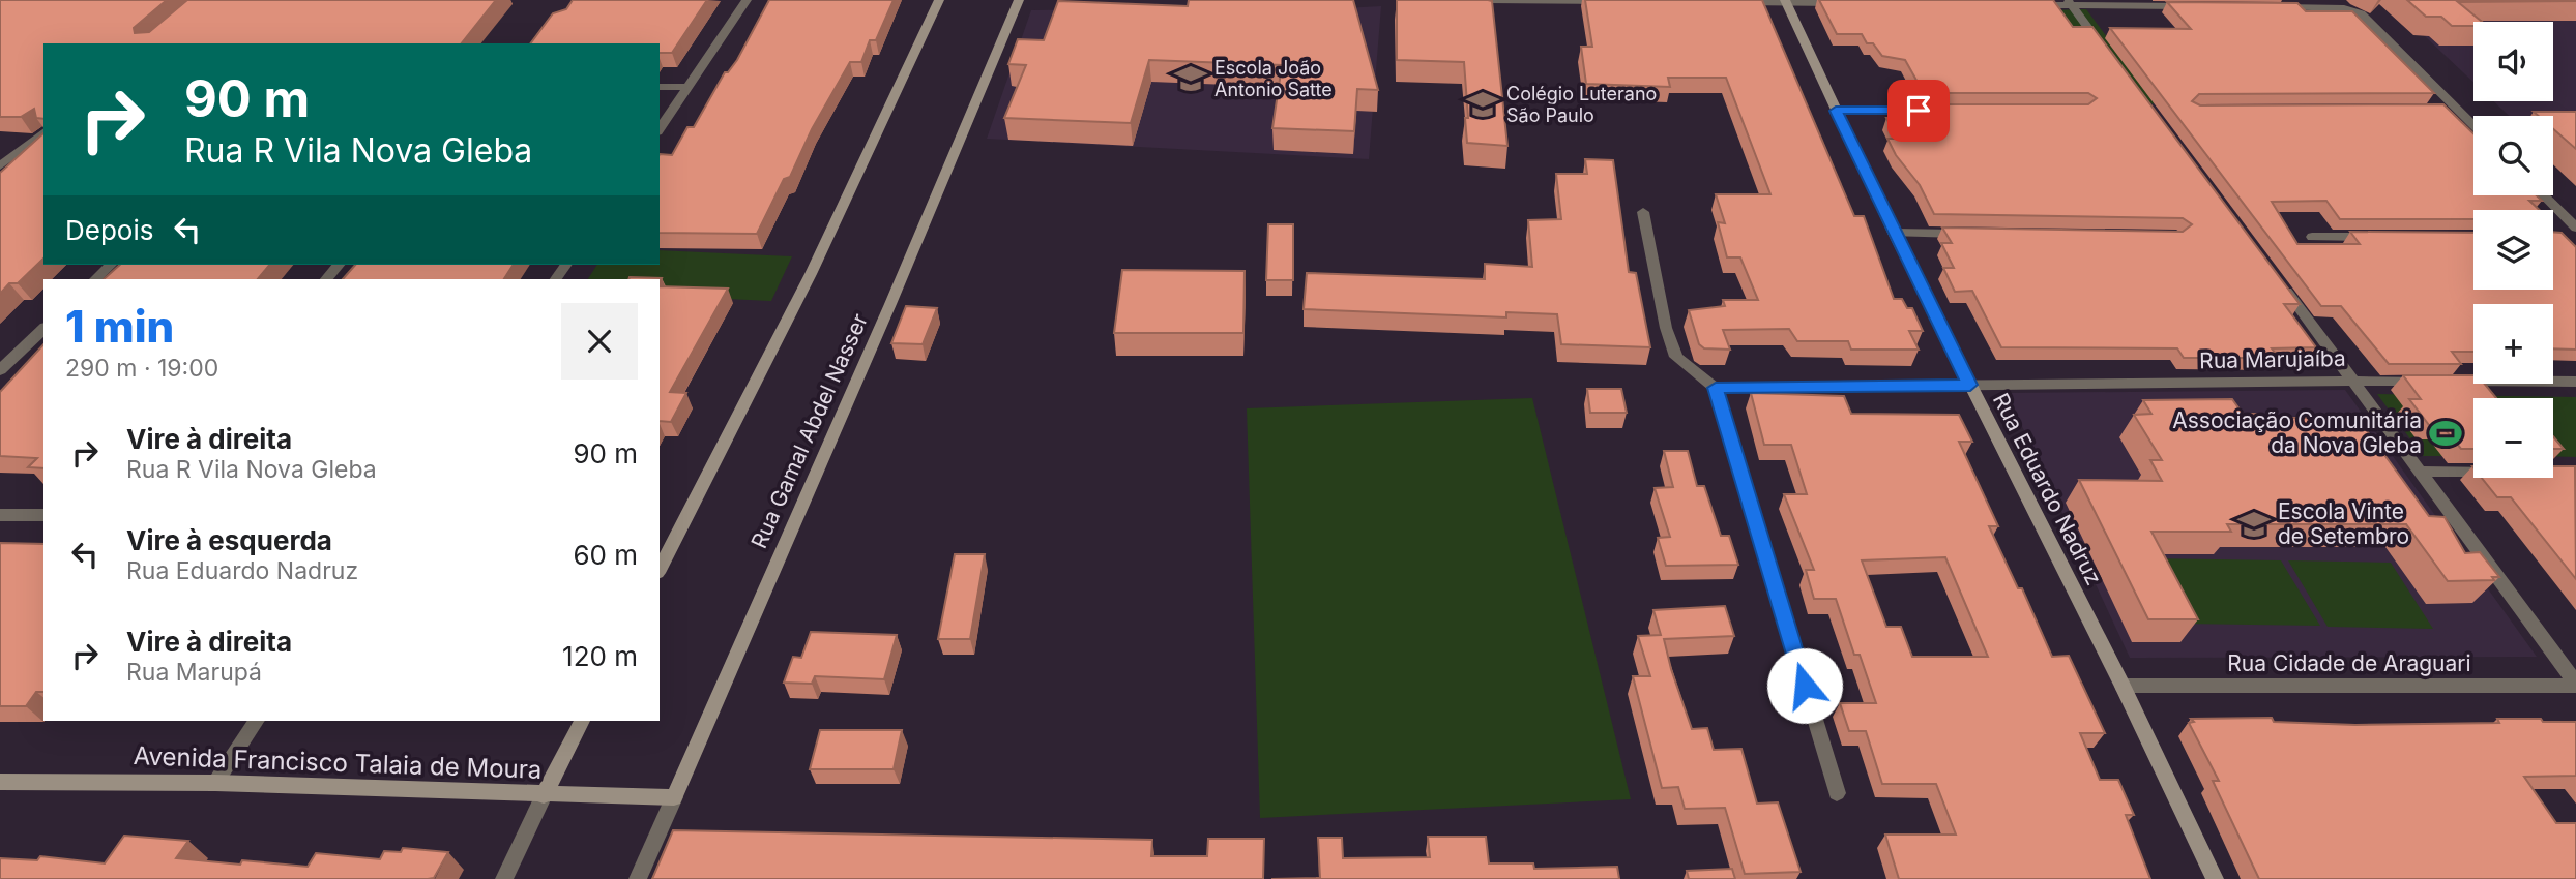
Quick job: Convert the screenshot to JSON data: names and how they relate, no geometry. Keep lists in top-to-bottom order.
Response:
{
  "streets": {
    "street": [
      "Rua Marujaíba",
      "Rua Gamal Abdel Nasser",
      "Rua Eduardo Nadruz",
      "Rua Cidade de Araguari",
      "Avenida Francisco Talaia de Moura"
    ]
  },
  "crossings": [
    ["Rua Marujaíba", "Rua Eduardo Nadruz"],
    ["Rua Gamal Abdel Nasser", "Avenida Francisco Talaia de Moura"],
    ["Rua Eduardo Nadruz", "Rua Cidade de Araguari"]
  ],
  "places": {
    "school or university": ["Escola João Antonio Satte", "Colégio Luterano São Paulo", "Escola Vinte de Setembro"],
    "sports": ["Associação Comunitária da Nova Gleba"]
  },
  "page": {
    "map_buttons": ["+", "−"],
    "turn": ["90 m", "Rua R Vila Nova Gleba"],
    "then": "Depois",
    "heading": ["1 min", "290 m · 19:00"],
    "list": [
      {
        "name": "Vire à direita",
        "note": "Rua R Vila Nova Gleba",
        "value": "90 m"
      },
      {
        "name": "Vire à esquerda",
        "note": "Rua Eduardo Nadruz",
        "value": "60 m"
      },
      {
        "name": "Vire à direita",
        "note": "Rua Marupá",
        "value": "120 m"
      }
    ]
  }
}
